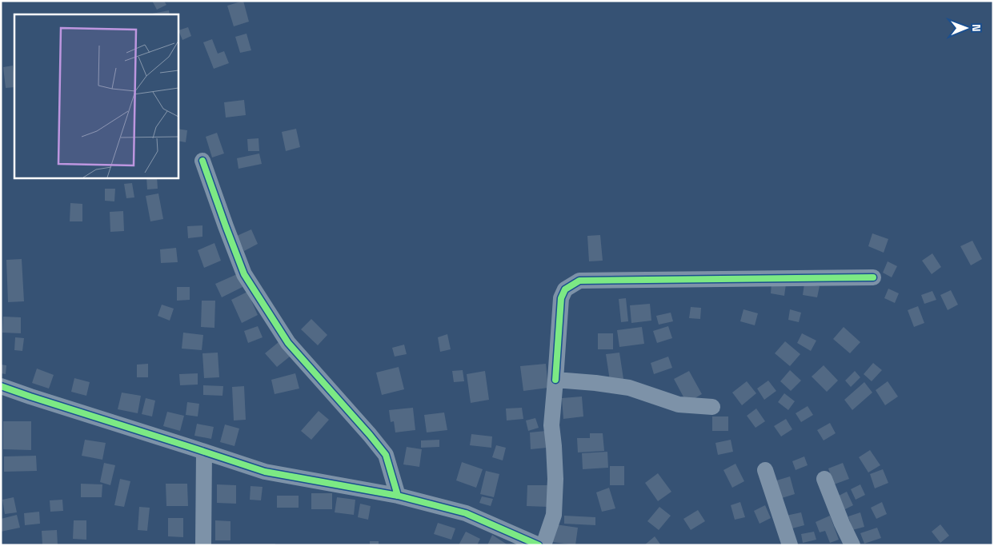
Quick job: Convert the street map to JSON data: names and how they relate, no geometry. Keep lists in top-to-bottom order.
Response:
{
  "north": "right"
}
